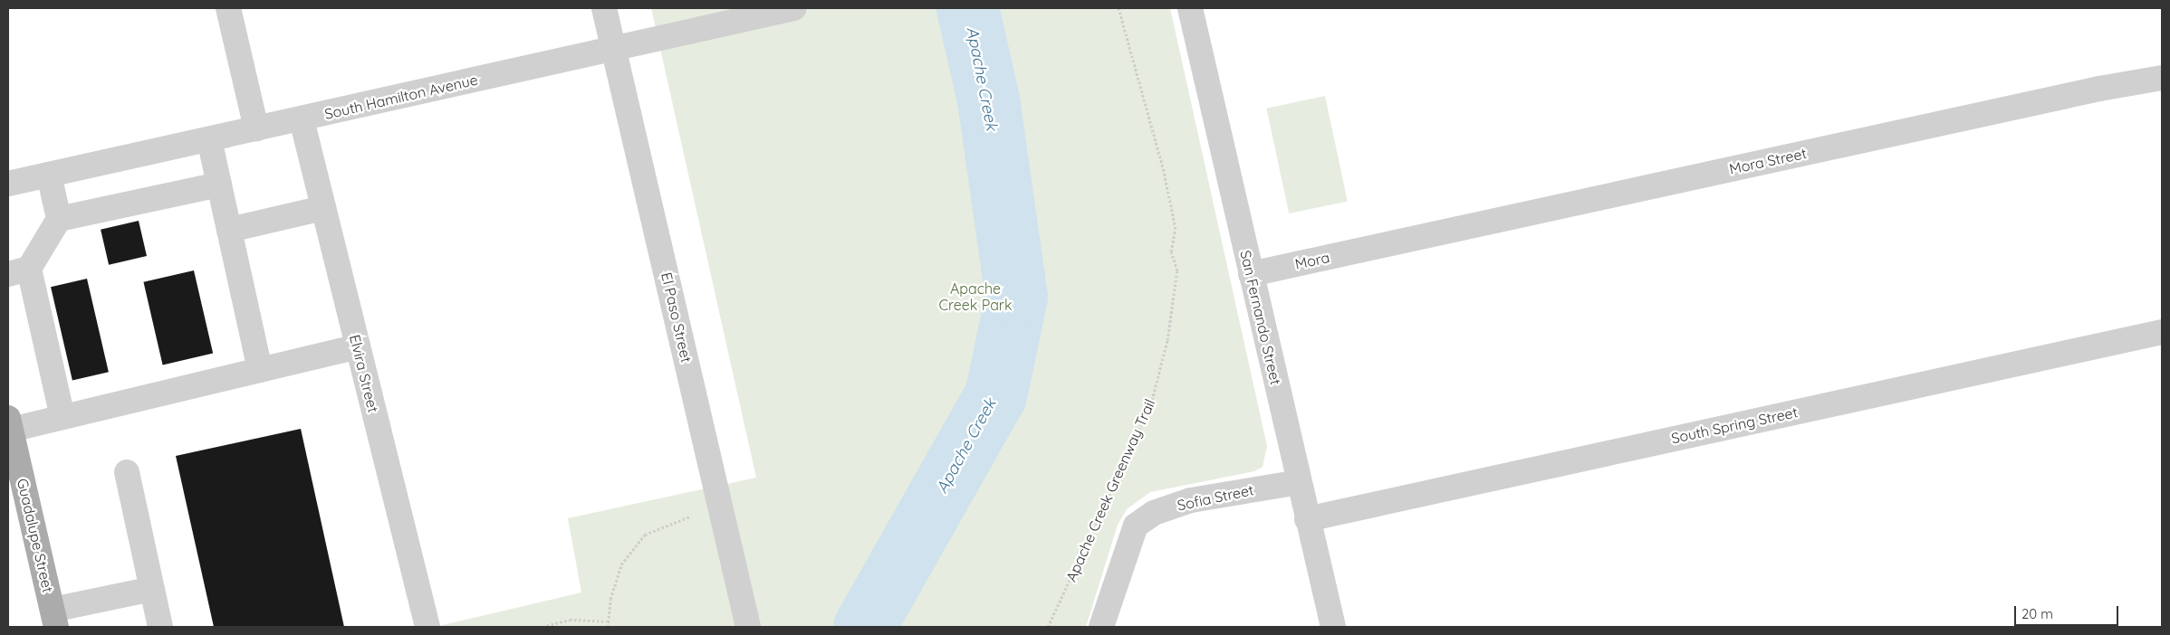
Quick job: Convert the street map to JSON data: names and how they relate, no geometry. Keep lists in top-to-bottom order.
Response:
{
  "streets": {
    "main road": ["Guadalupe Street"],
    "street": [
      "South Hamilton Avenue",
      "Mora Street",
      "Mora",
      "El Paso Street",
      "San Fernando Street",
      "Elvira Street",
      "South Spring Street",
      "Sofia Street"
    ],
    "path": ["Apache Creek Greenway Trail"]
  },
  "crossings": [
    ["South Hamilton Avenue", "El Paso Street"],
    ["South Hamilton Avenue", "Elvira Street"],
    ["Mora Street", "Mora"],
    ["Mora", "San Fernando Street"],
    ["San Fernando Street", "South Spring Street"],
    ["San Fernando Street", "Sofia Street"]
  ],
  "water": ["Apache Creek"],
  "parks": ["Apache Creek Park"],
  "scale_bar": "20 m"
}
